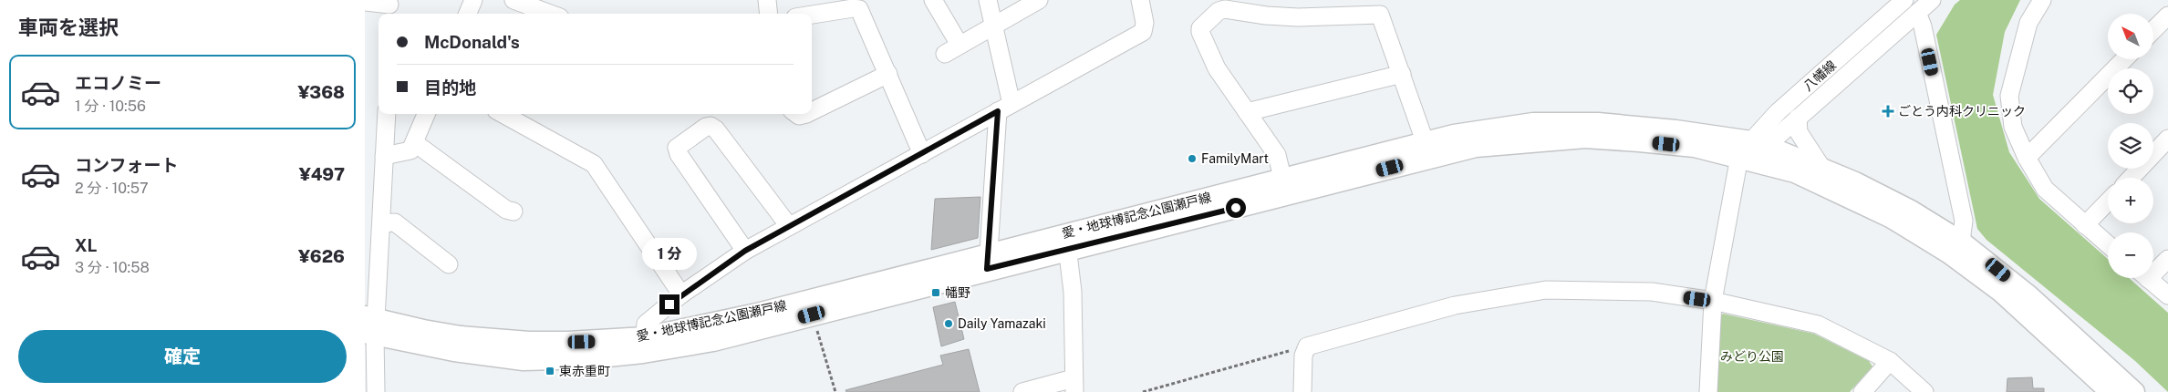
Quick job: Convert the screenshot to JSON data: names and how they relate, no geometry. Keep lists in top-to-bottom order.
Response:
{
  "streets": {
    "main road": ["愛・地球博記念公園瀬戸線"],
    "street": ["八幡線"]
  },
  "crossings": [
    ["八幡線", "愛・地球博記念公園瀬戸線"]
  ],
  "parks": ["みどり公園"],
  "places": {
    "health": ["ごとう内科クリニック"],
    "other": ["FamilyMart", "Daily Yamazaki"],
    "transit": ["幡野", "東赤重町"]
  },
  "north": "top left",
  "page": {
    "heading": "車両を選択",
    "map_buttons": ["+", "−"],
    "banner": ["McDonald's", "目的地"],
    "list": [
      {
        "name": "エコノミー",
        "note": "1 分 · 10:56",
        "value": "¥368"
      },
      {
        "name": "コンフォート",
        "note": "2 分 · 10:57",
        "value": "¥497"
      },
      {
        "name": "XL",
        "note": "3 分 · 10:58",
        "value": "¥626"
      }
    ],
    "bubble": "1 分",
    "buttons": "確定"
  }
}
